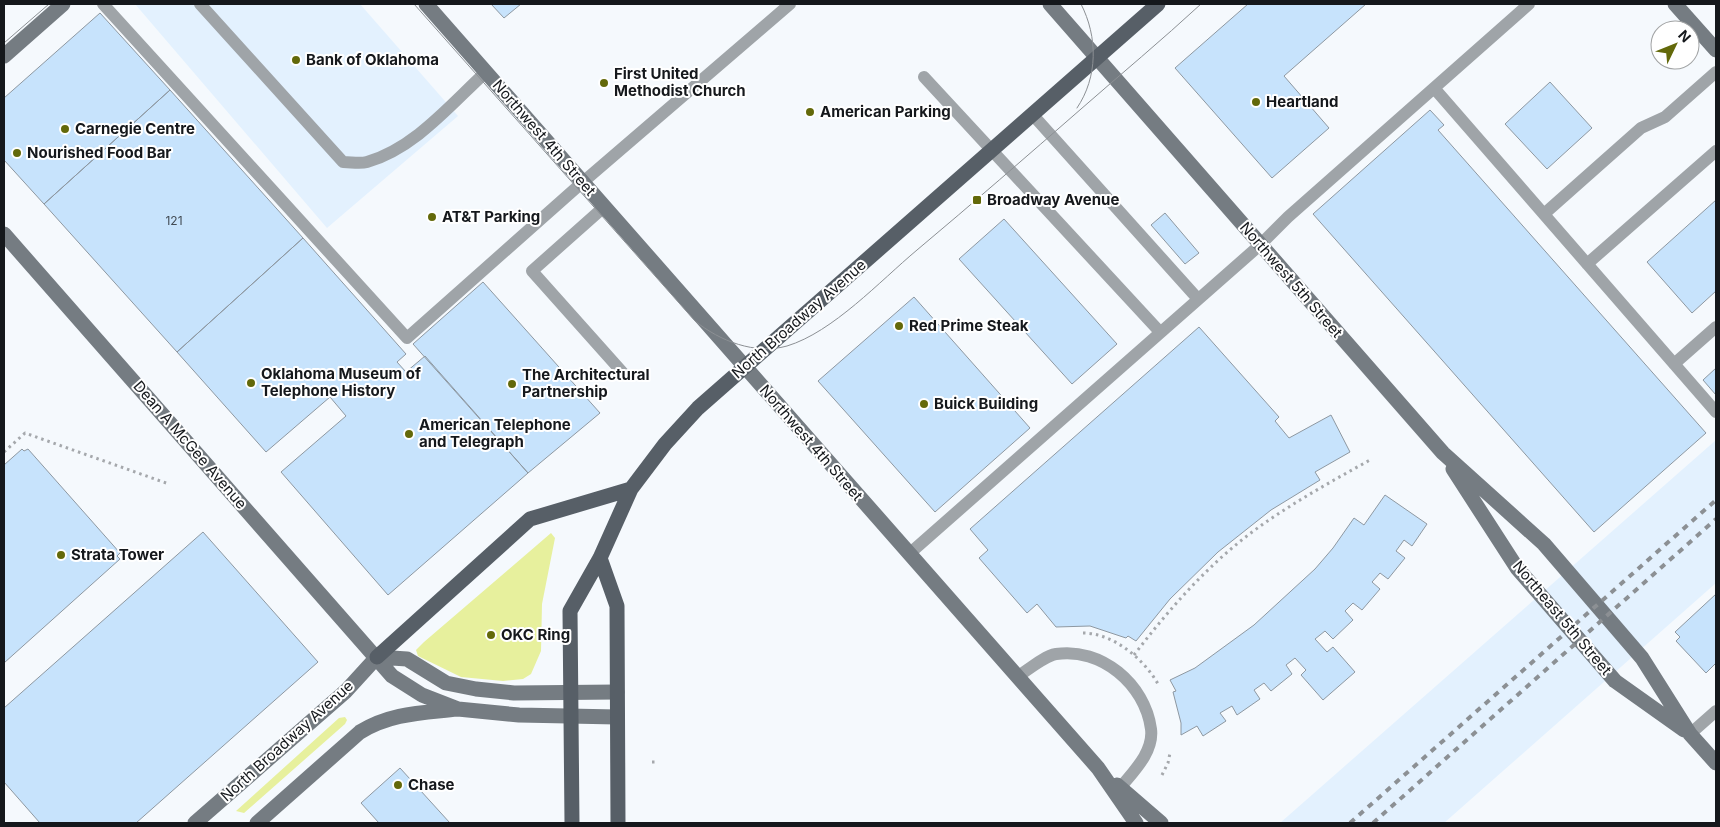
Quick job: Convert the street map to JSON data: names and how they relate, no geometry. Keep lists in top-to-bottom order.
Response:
{
  "streets": {
    "main road": ["North Broadway Avenue"],
    "street": [
      "Northwest 4th Street",
      "Northwest 5th Street",
      "Dean A McGee Avenue",
      "Northeast 5th Street"
    ]
  },
  "crossings": [
    ["Northwest 4th Street", "North Broadway Avenue"],
    ["Northwest 5th Street", "North Broadway Avenue"],
    ["Northwest 5th Street", "Northeast 5th Street"],
    ["North Broadway Avenue", "Dean A McGee Avenue"]
  ],
  "places": {
    "other": [
      "Bank of Oklahoma",
      "First United Methodist Church",
      "Heartland",
      "American Parking",
      "Carnegie Centre",
      "Nourished Food Bar",
      "AT&T Parking",
      "Red Prime Steak",
      "Oklahoma Museum of Telephone History",
      "The Architectural Partnership",
      "Buick Building",
      "American Telephone and Telegraph",
      "Strata Tower",
      "OKC Ring",
      "Chase"
    ],
    "transit": ["Broadway Avenue"]
  },
  "house_numbers": ["121"],
  "north": "top right"
}
